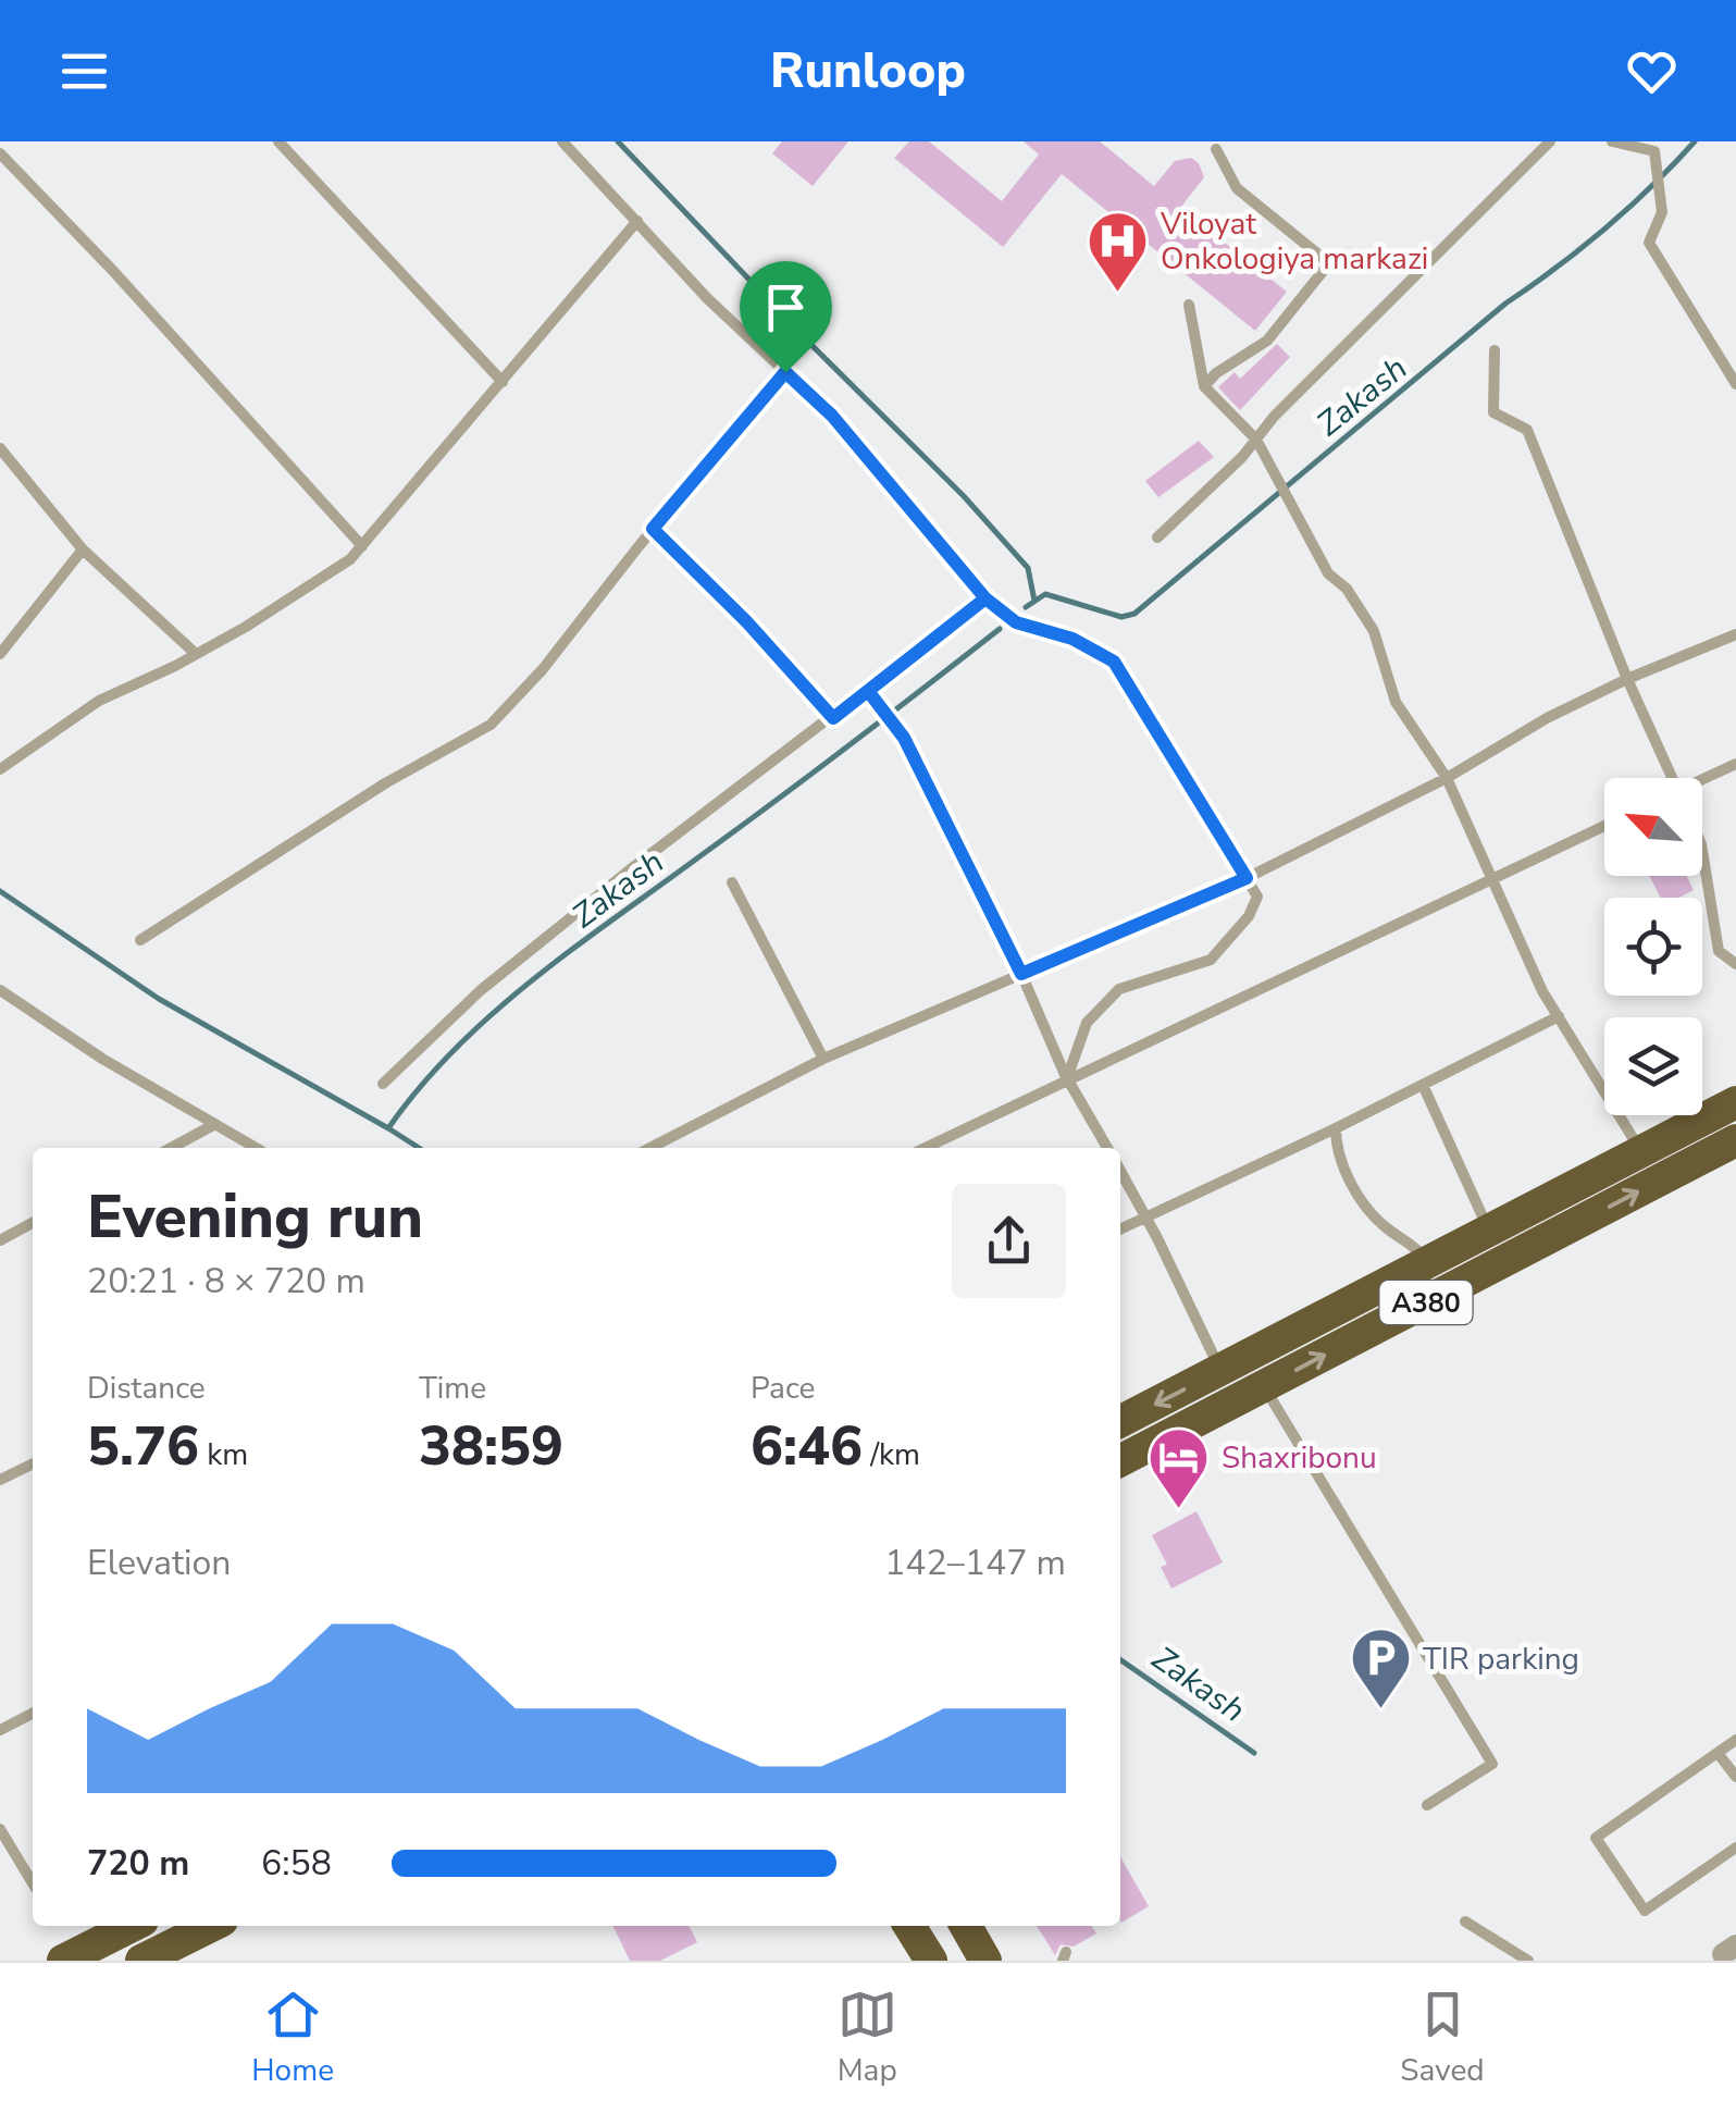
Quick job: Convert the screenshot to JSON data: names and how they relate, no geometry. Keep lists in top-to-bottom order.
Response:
{
  "streets": {
    "highway": ["A380"]
  },
  "water": ["Zakash"],
  "places": {
    "hospital": ["Viloyat Onkologiya markazi"],
    "hotel": ["Shaxribonu"],
    "parking": ["TIR parking"]
  },
  "north": "top left",
  "page": {
    "header": "Runloop",
    "heading": ["Evening run", "20:21 · 8 × 720 m"],
    "stats": [
      ["Distance", "5.76 km"],
      ["Time", "38:59"],
      ["Pace", "6:46 /km"]
    ],
    "chart": ["Elevation", "142–147 m"],
    "list": [
      {
        "name": "720 m",
        "note": "6:58"
      }
    ],
    "tabs": ["Home", "Map", "Saved"]
  }
}
